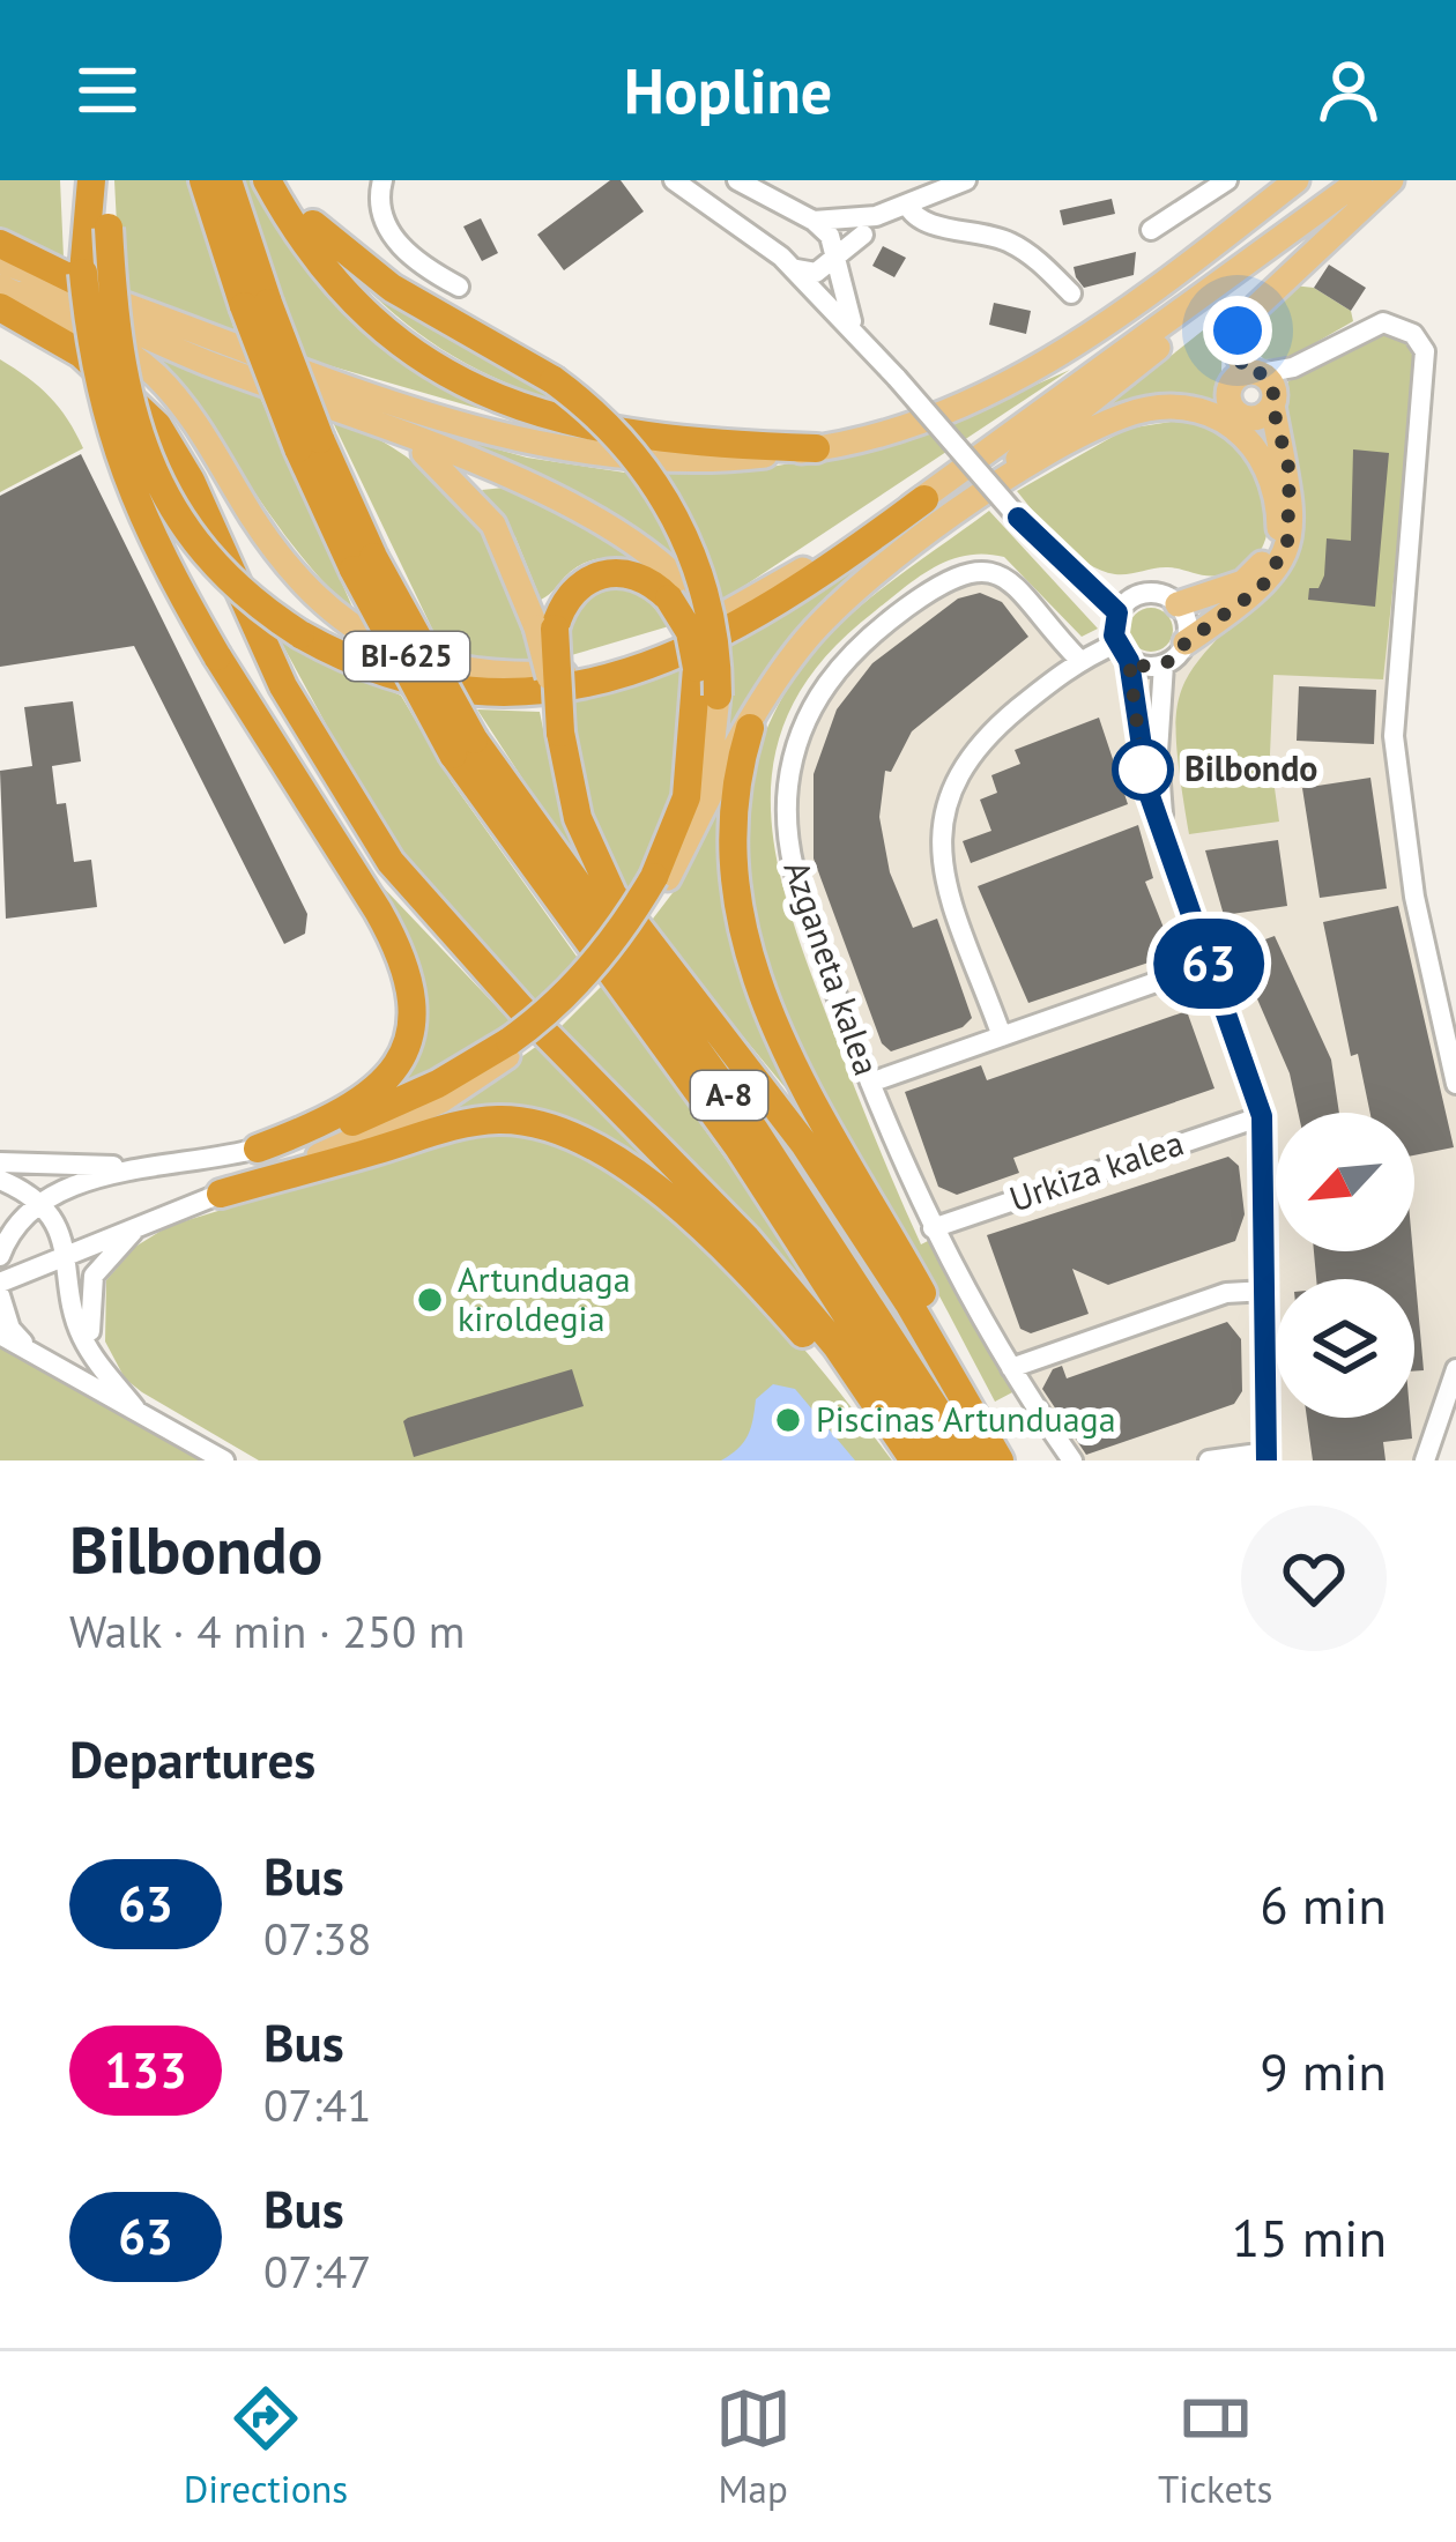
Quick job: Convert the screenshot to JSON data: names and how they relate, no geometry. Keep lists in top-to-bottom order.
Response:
{
  "streets": {
    "highway": ["A-8"],
    "main road": ["BI-625"],
    "street": ["Azganeta kalea", "Urkiza kalea"]
  },
  "crossings": [
    ["Azganeta kalea", "Urkiza kalea"]
  ],
  "places": ["Bilbondo", "Artunduaga kiroldegia", "Piscinas Artunduaga"],
  "lines": ["bus line 63"],
  "north": "bottom left",
  "page": {
    "header": "Hopline",
    "on_map": "63",
    "heading": [
      ["Bilbondo", "Walk · 4 min · 250 m"],
      "Departures"
    ],
    "list": [
      {
        "mark": "63",
        "name": "Bus",
        "note": "07:38",
        "value": "6 min"
      },
      {
        "mark": "133",
        "name": "Bus",
        "note": "07:41",
        "value": "9 min"
      },
      {
        "mark": "63",
        "name": "Bus",
        "note": "07:47",
        "value": "15 min"
      }
    ],
    "tabs": ["Directions", "Map", "Tickets"]
  }
}
